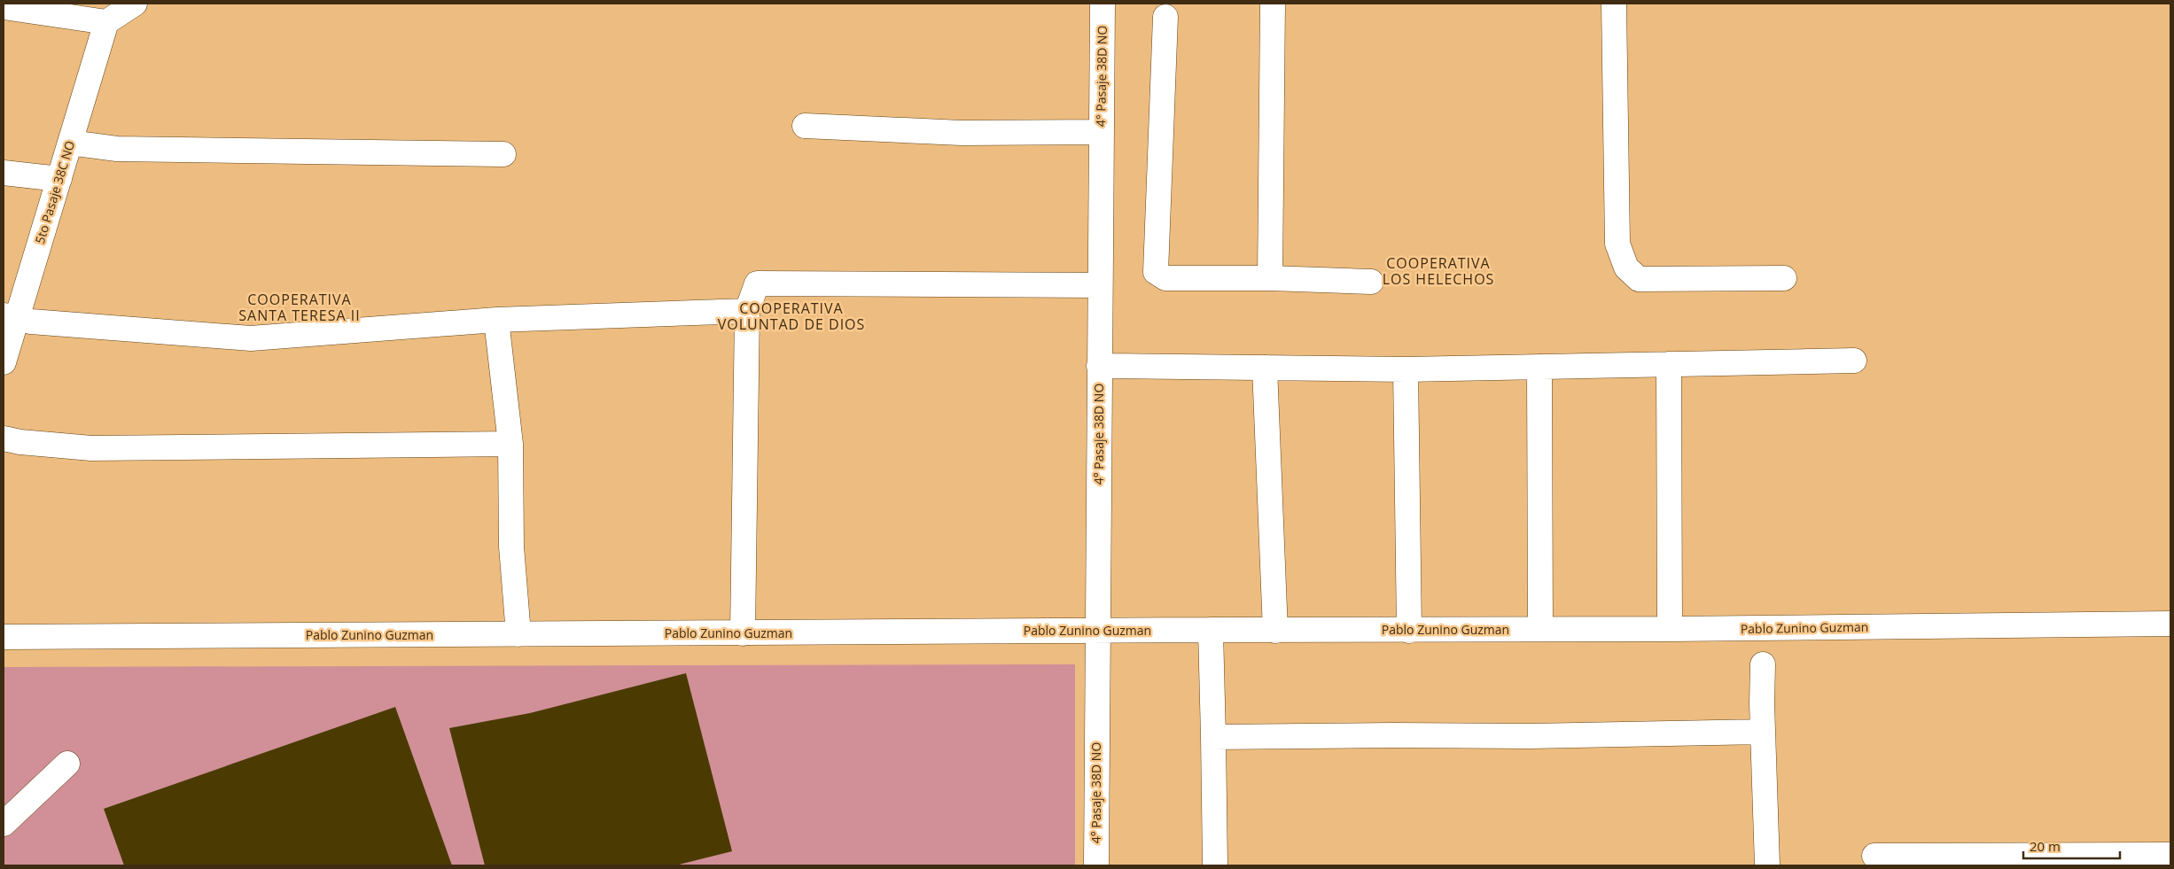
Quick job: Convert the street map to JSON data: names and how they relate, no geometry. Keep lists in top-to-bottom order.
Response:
{
  "streets": {
    "street": ["4° Pasaje 38D NO", "5to Pasaje 38C NO", "Pablo Zunino Guzman"]
  },
  "crossings": [
    ["4° Pasaje 38D NO", "Pablo Zunino Guzman"]
  ],
  "districts": ["COOPERATIVA LOS HELECHOS", "COOPERATIVA SANTA TERESA II", "COOPERATIVA VOLUNTAD DE DIOS"],
  "scale_bar": "20 m"
}
